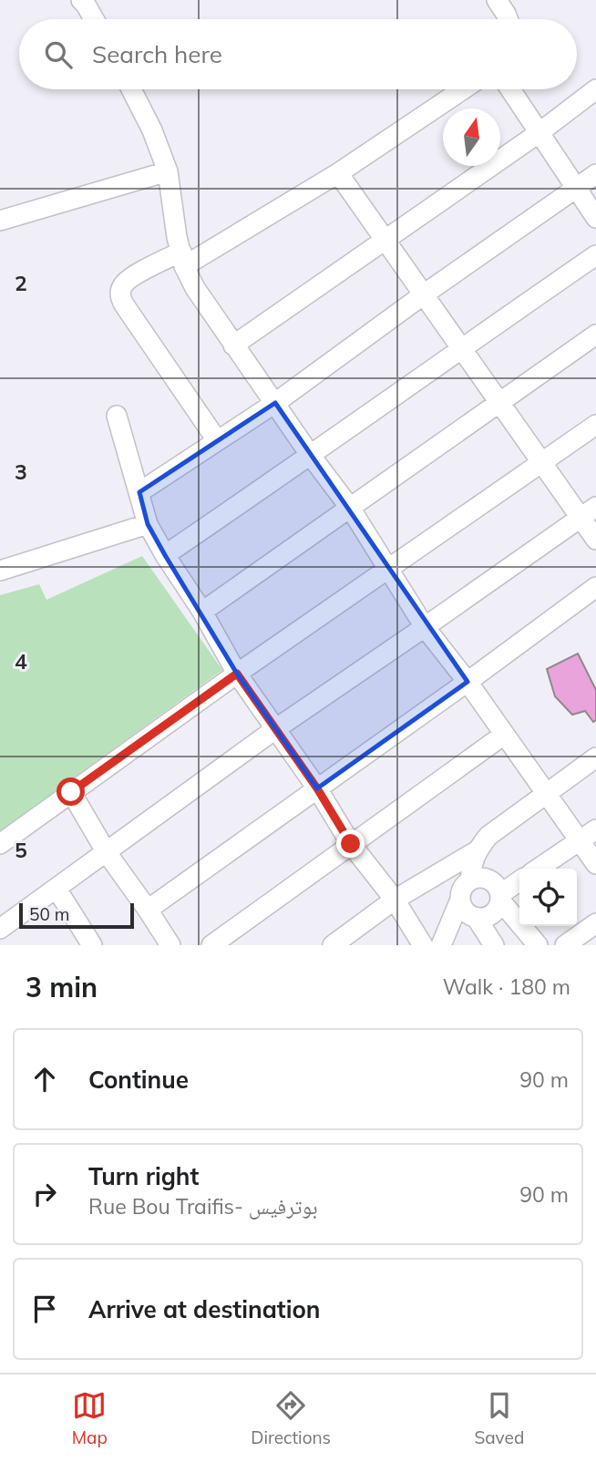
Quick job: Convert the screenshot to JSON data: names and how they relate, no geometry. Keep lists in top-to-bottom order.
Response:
{
  "scale_bar": "50 m",
  "north": "top",
  "page": {
    "search": "Search here",
    "scale": "50 m",
    "heading": ["3 min", "Walk · 180 m"],
    "list": [
      ["Continue", "90 m"],
      ["Turn right", "Rue Bou Traifis- بوترفيس", "90 m"],
      "Arrive at destination"
    ],
    "nav": ["Map", "Directions", "Saved"]
  },
  "grid": {
    "rows": [
      "2",
      "3",
      "4",
      "5"
    ]
  }
}
